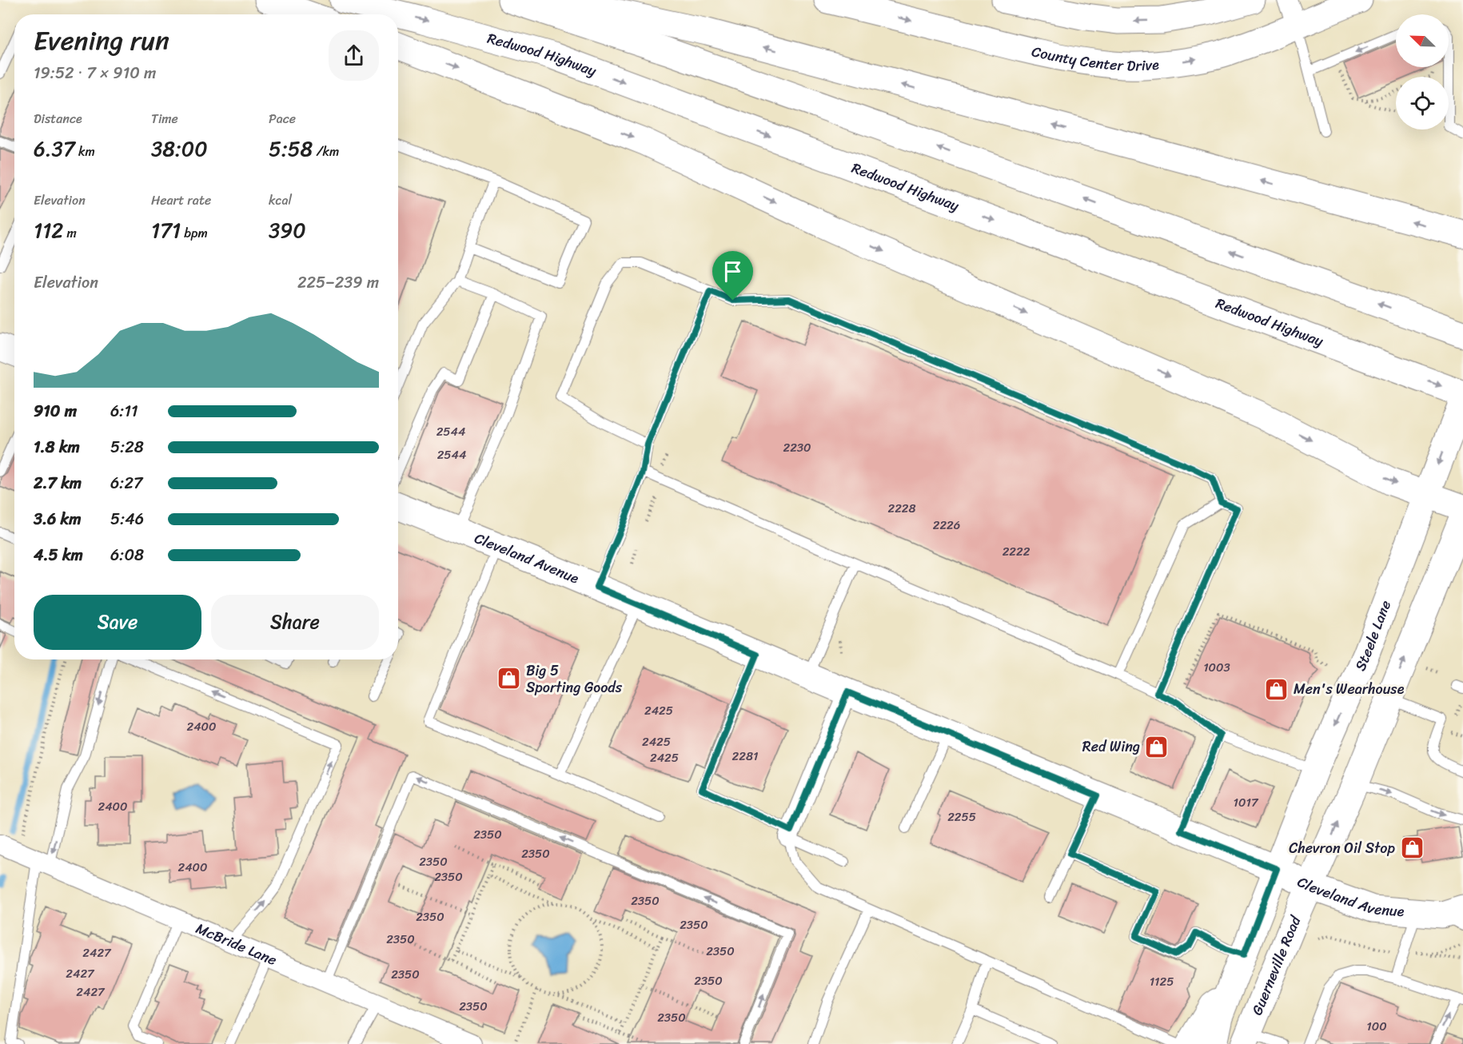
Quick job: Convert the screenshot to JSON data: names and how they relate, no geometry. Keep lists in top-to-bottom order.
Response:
{
  "streets": {
    "main road": [
      "Redwood Highway",
      "County Center Drive",
      "Cleveland Avenue",
      "Steele Lane",
      "Guerneville Road"
    ],
    "street": ["McBride Lane"]
  },
  "crossings": [
    ["Cleveland Avenue", "Steele Lane"],
    ["Cleveland Avenue", "Guerneville Road"]
  ],
  "places": {
    "shop": [
      "Big 5 Sporting Goods",
      "Men's Wearhouse",
      "Red Wing",
      "Chevron Oil Stop"
    ]
  },
  "house_numbers": [
    "2544",
    "2230",
    "2544",
    "2228",
    "2226",
    "2222",
    "1003",
    "2425",
    "2400",
    "2425",
    "2281",
    "2425",
    "1017",
    "2400",
    "2255",
    "2350",
    "2350",
    "2350",
    "2400",
    "2350",
    "2350",
    "2350",
    "2350",
    "2350",
    "2350",
    "2427",
    "2427",
    "2350",
    "2350",
    "1125",
    "2427",
    "2350",
    "2350",
    "100"
  ],
  "north": "top left",
  "page": {
    "heading": ["Evening run", "19:52 · 7 × 910 m"],
    "stats": [
      ["Distance", "6.37 km"],
      ["Time", "38:00"],
      ["Pace", "5:58 /km"],
      ["Elevation", "112 m"],
      ["Heart rate", "171 bpm"],
      ["kcal", "390"]
    ],
    "chart": ["Elevation", "225–239 m"],
    "list": [
      {
        "name": "910 m",
        "note": "6:11"
      },
      {
        "name": "1.8 km",
        "note": "5:28"
      },
      {
        "name": "2.7 km",
        "note": "6:27"
      },
      {
        "name": "3.6 km",
        "note": "5:46"
      },
      {
        "name": "4.5 km",
        "note": "6:08"
      }
    ],
    "buttons": ["Save", "Share"]
  }
}
